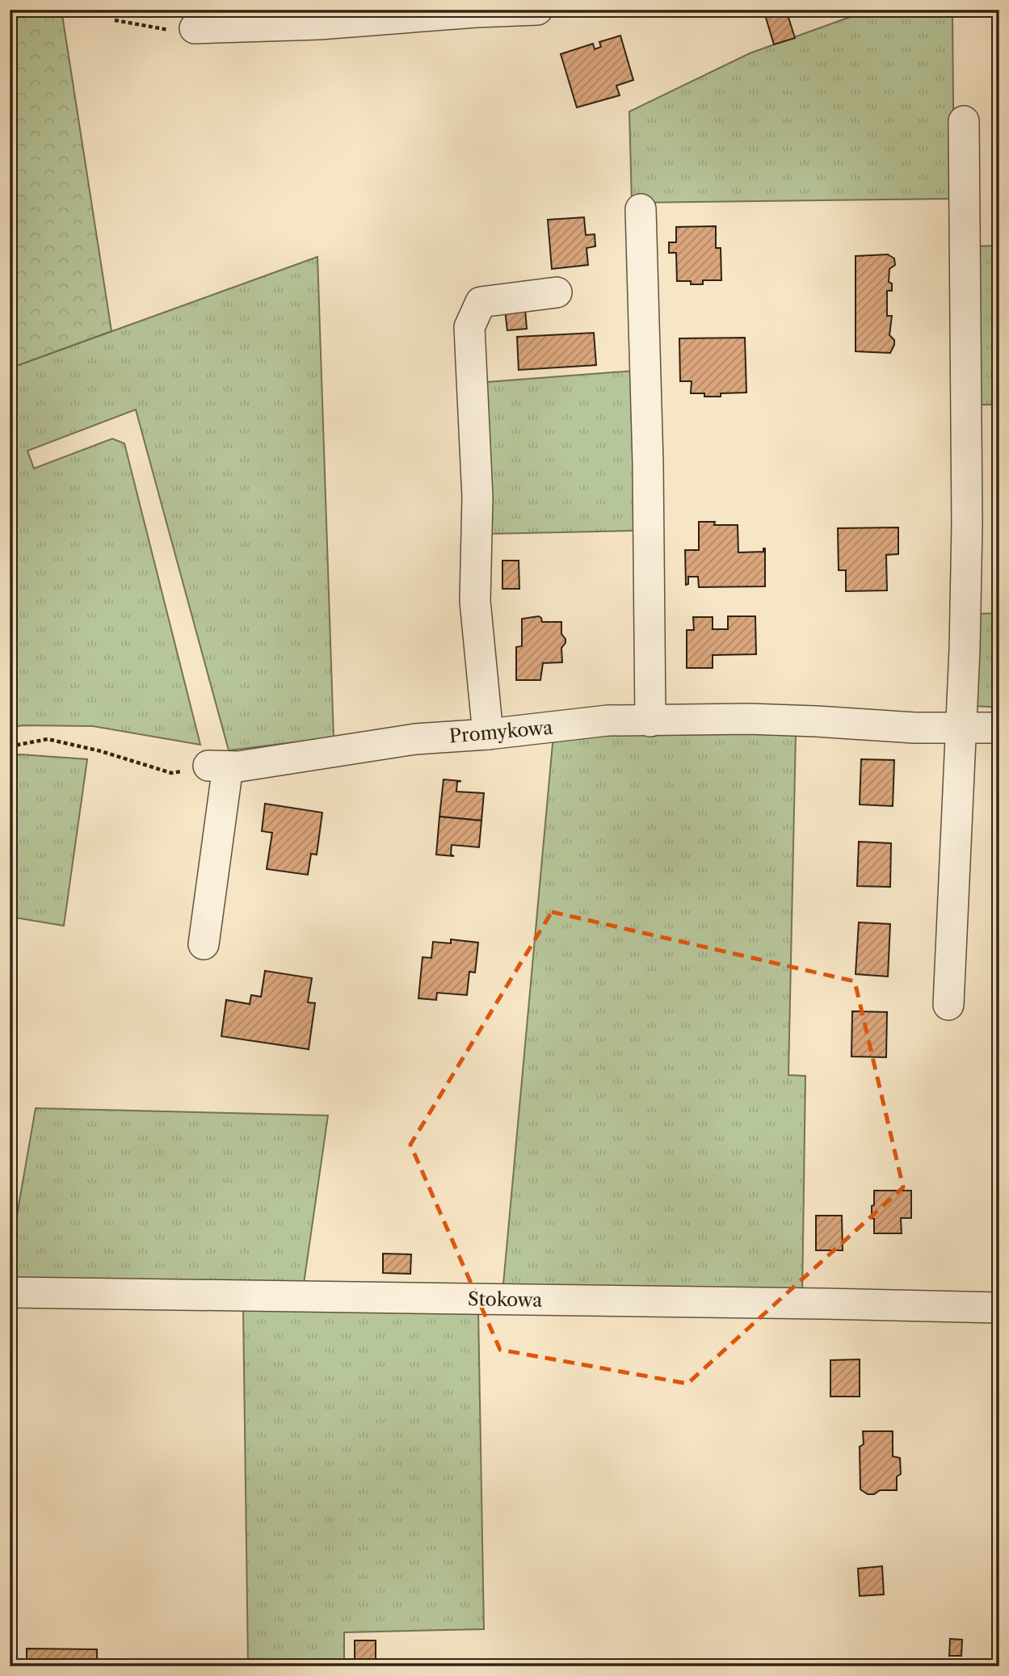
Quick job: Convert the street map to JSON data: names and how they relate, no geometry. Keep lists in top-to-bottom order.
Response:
{
  "streets": {
    "street": ["Promykowa", "Stokowa"]
  }
}
